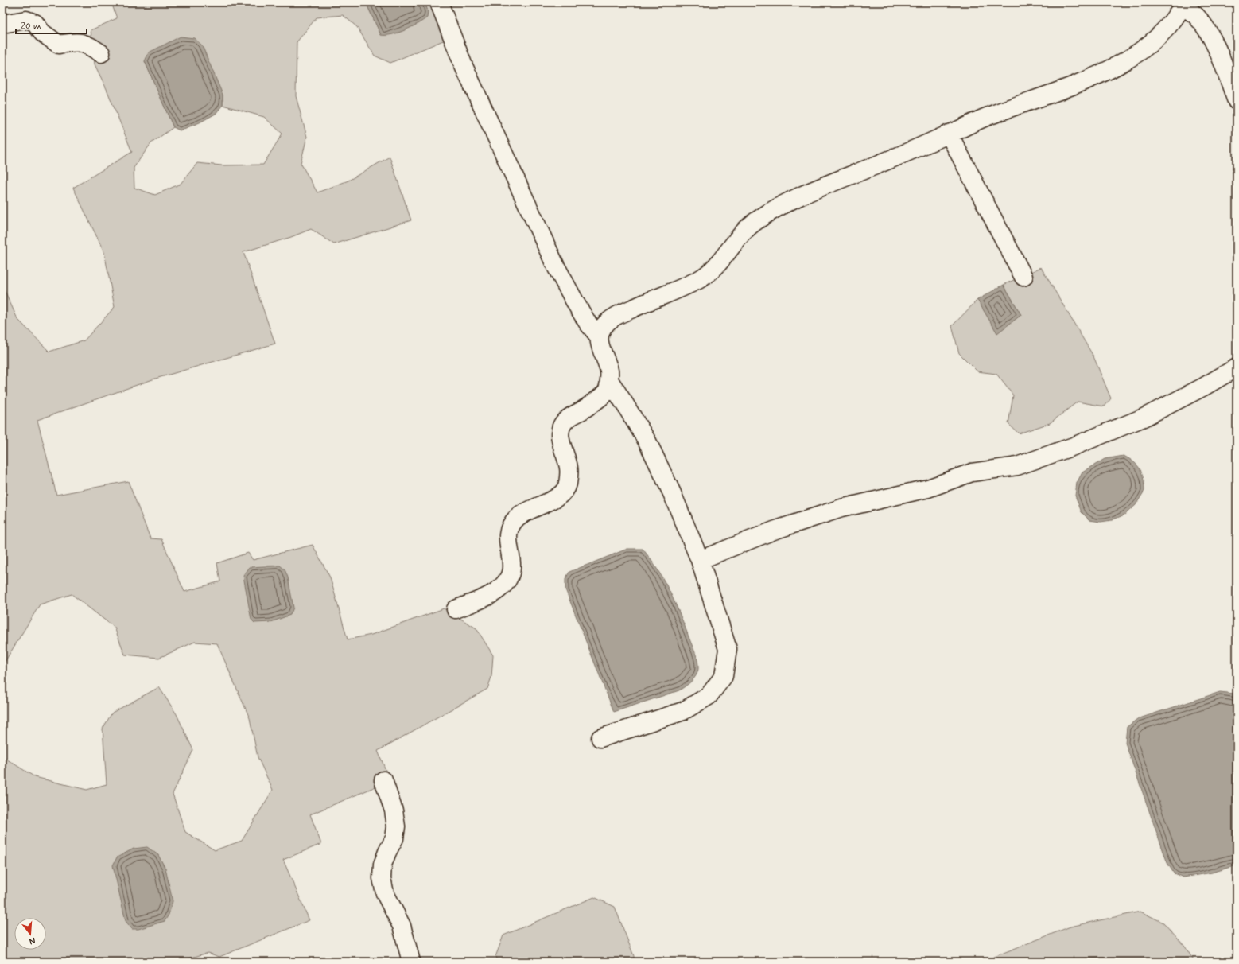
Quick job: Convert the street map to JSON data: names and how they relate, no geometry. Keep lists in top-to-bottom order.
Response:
{
  "scale_bar": "20 m",
  "north": "bottom"
}
